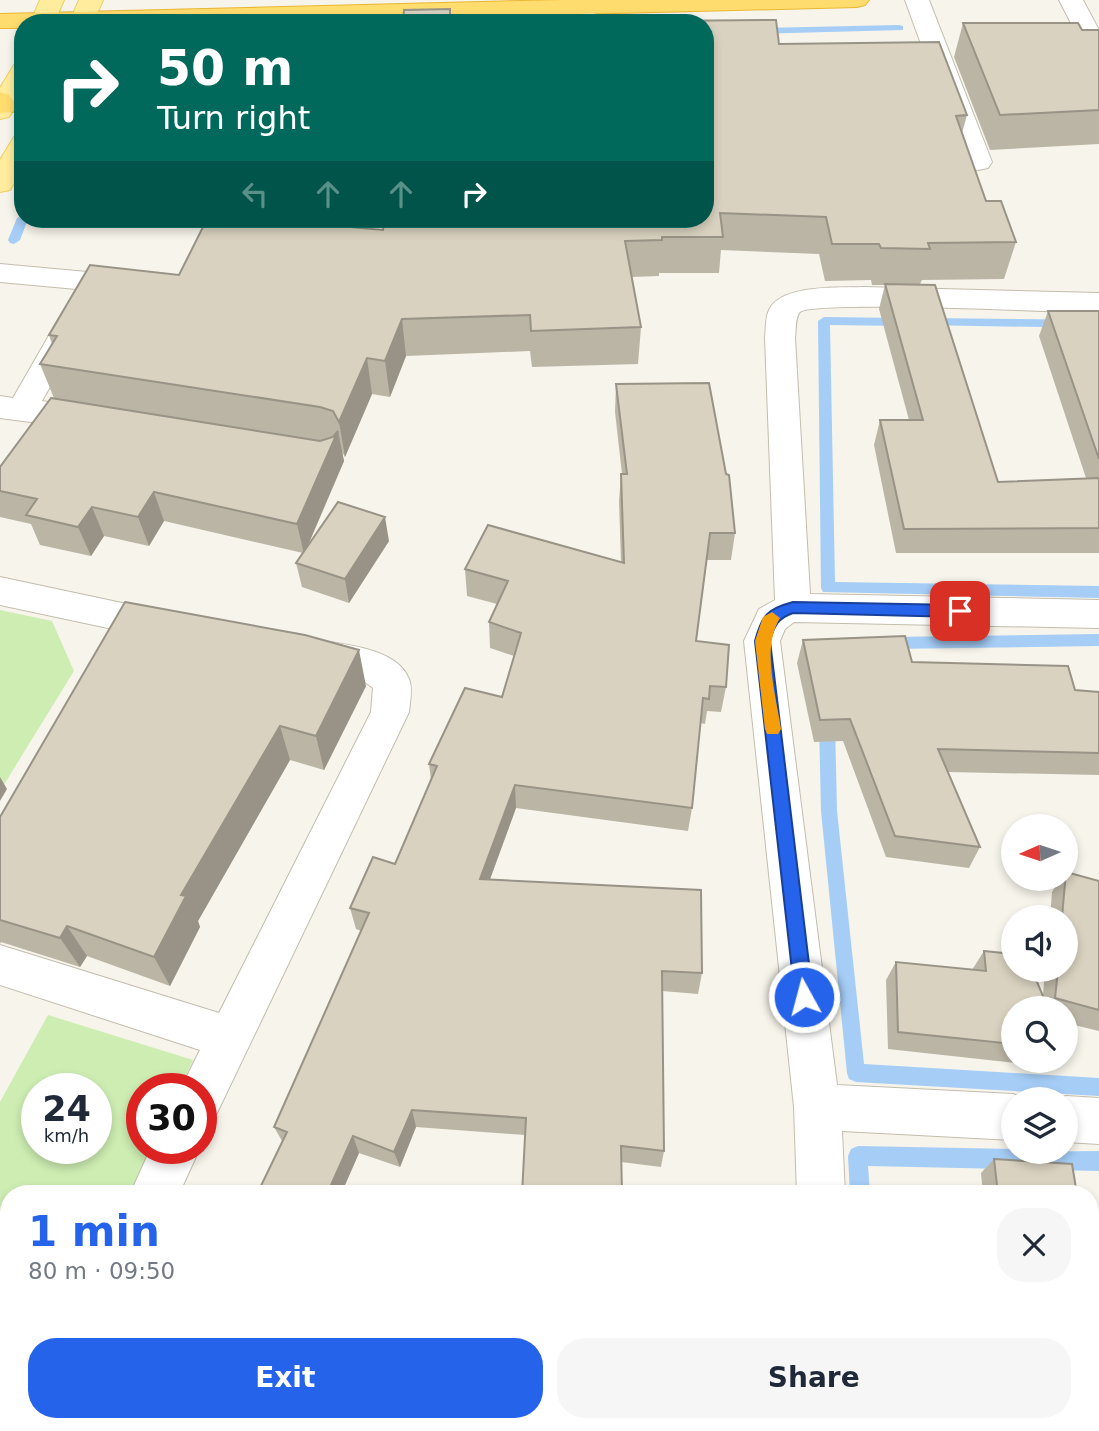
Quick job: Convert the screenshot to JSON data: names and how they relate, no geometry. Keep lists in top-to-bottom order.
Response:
{
  "north": "left",
  "page": {
    "turn": ["50 m", "Turn right"],
    "speed": "24 km/h",
    "limit": "30",
    "heading": ["1 min", "80 m · 09:50"],
    "buttons": ["Exit", "Share"]
  }
}
